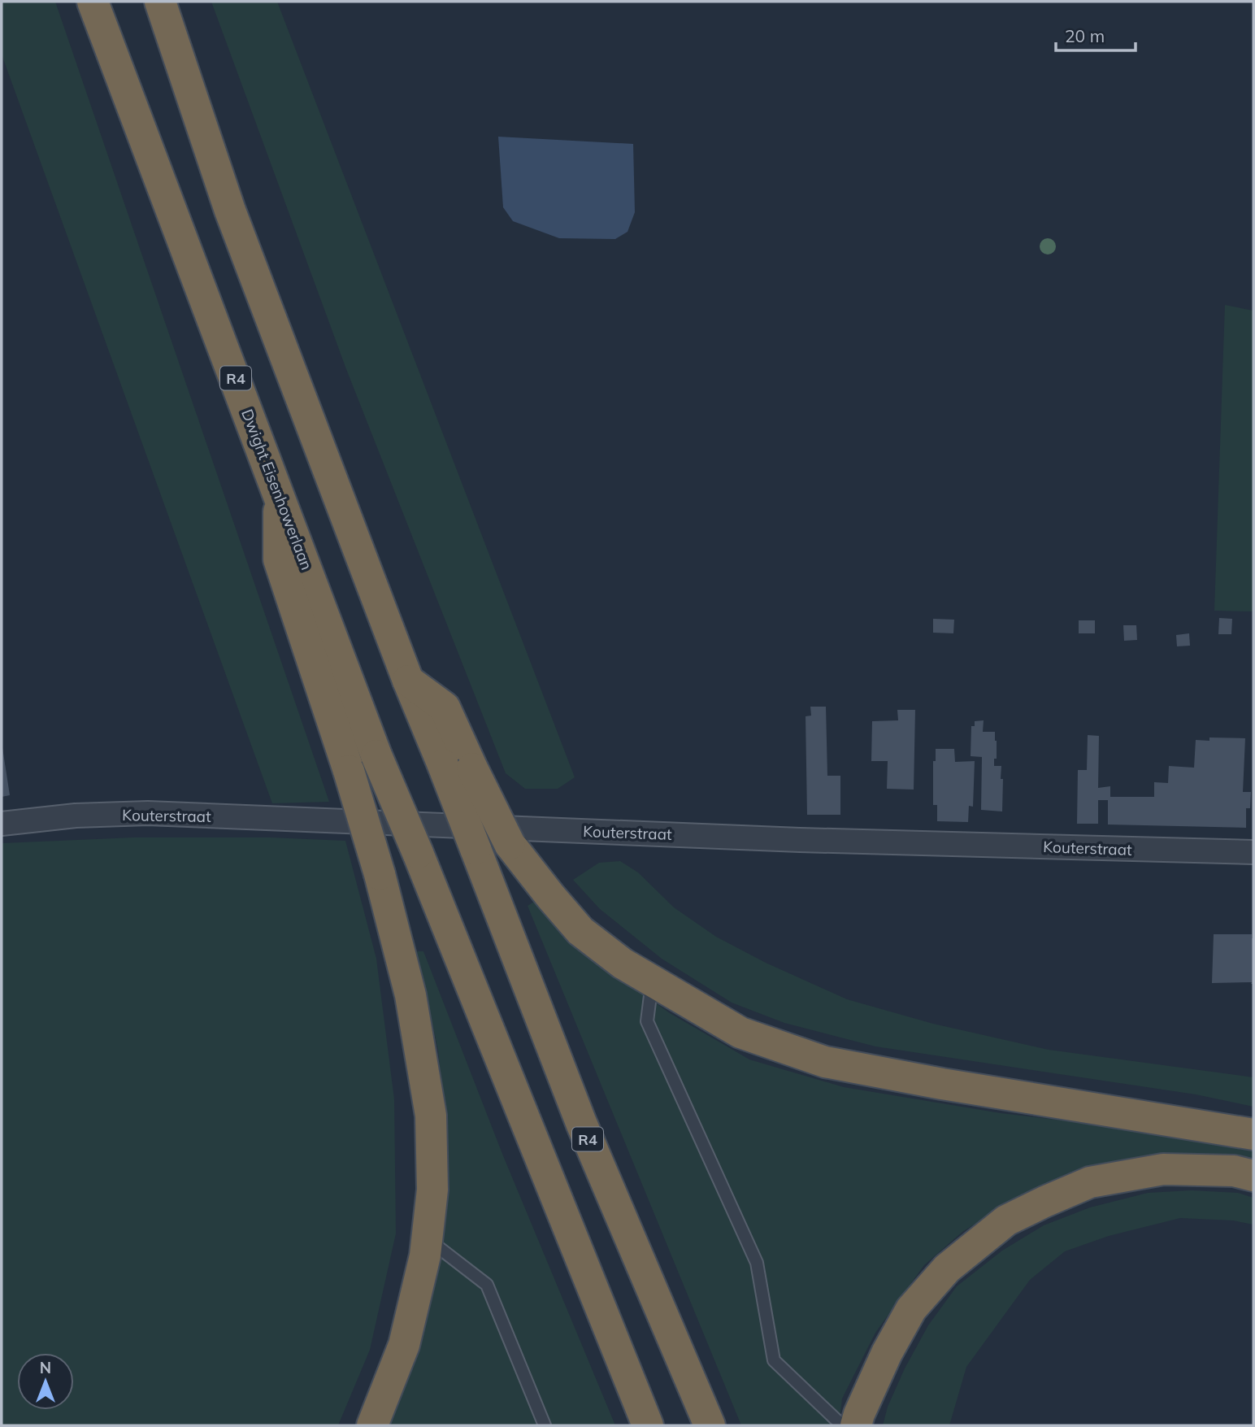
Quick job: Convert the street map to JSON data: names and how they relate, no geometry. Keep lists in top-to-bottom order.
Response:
{
  "streets": {
    "highway": ["R4", "Dwight Eisenhowerlaan"],
    "street": ["Kouterstraat"]
  },
  "scale_bar": "20 m",
  "north": "top"
}
